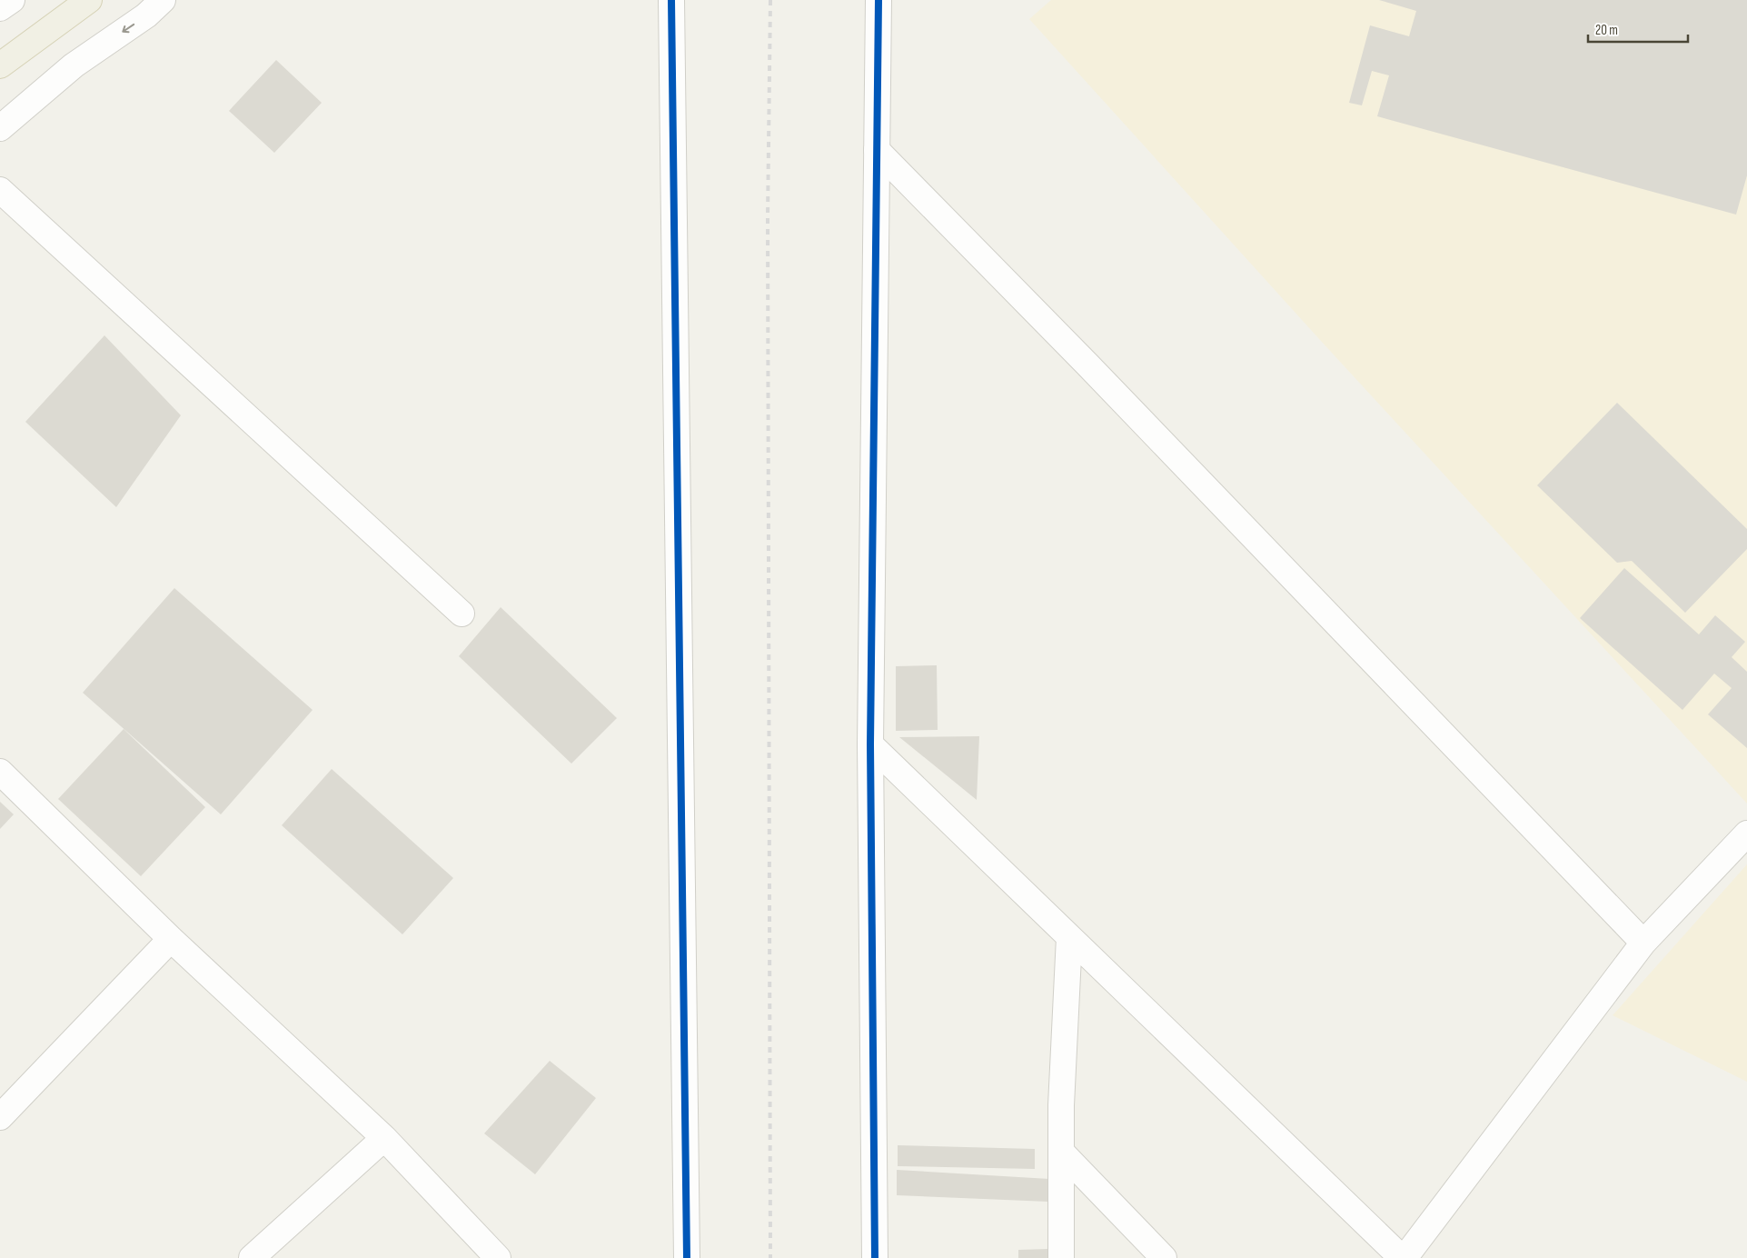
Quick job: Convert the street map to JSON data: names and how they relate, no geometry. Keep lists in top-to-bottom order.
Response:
{
  "scale_bar": "20 m"
}
